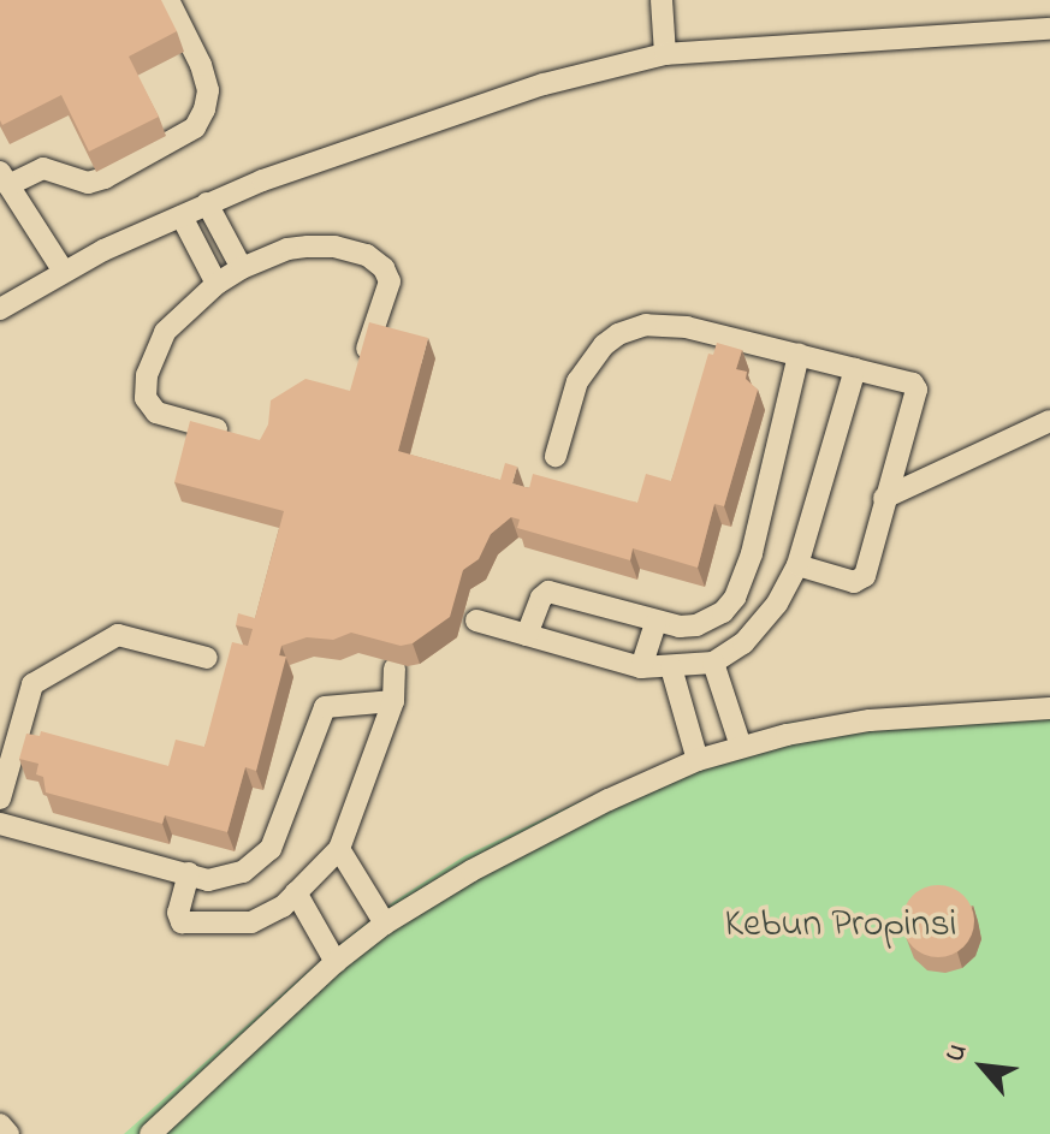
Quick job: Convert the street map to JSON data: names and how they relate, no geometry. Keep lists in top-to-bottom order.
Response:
{
  "parks": ["Kebun Propinsi"],
  "north": "top left"
}
